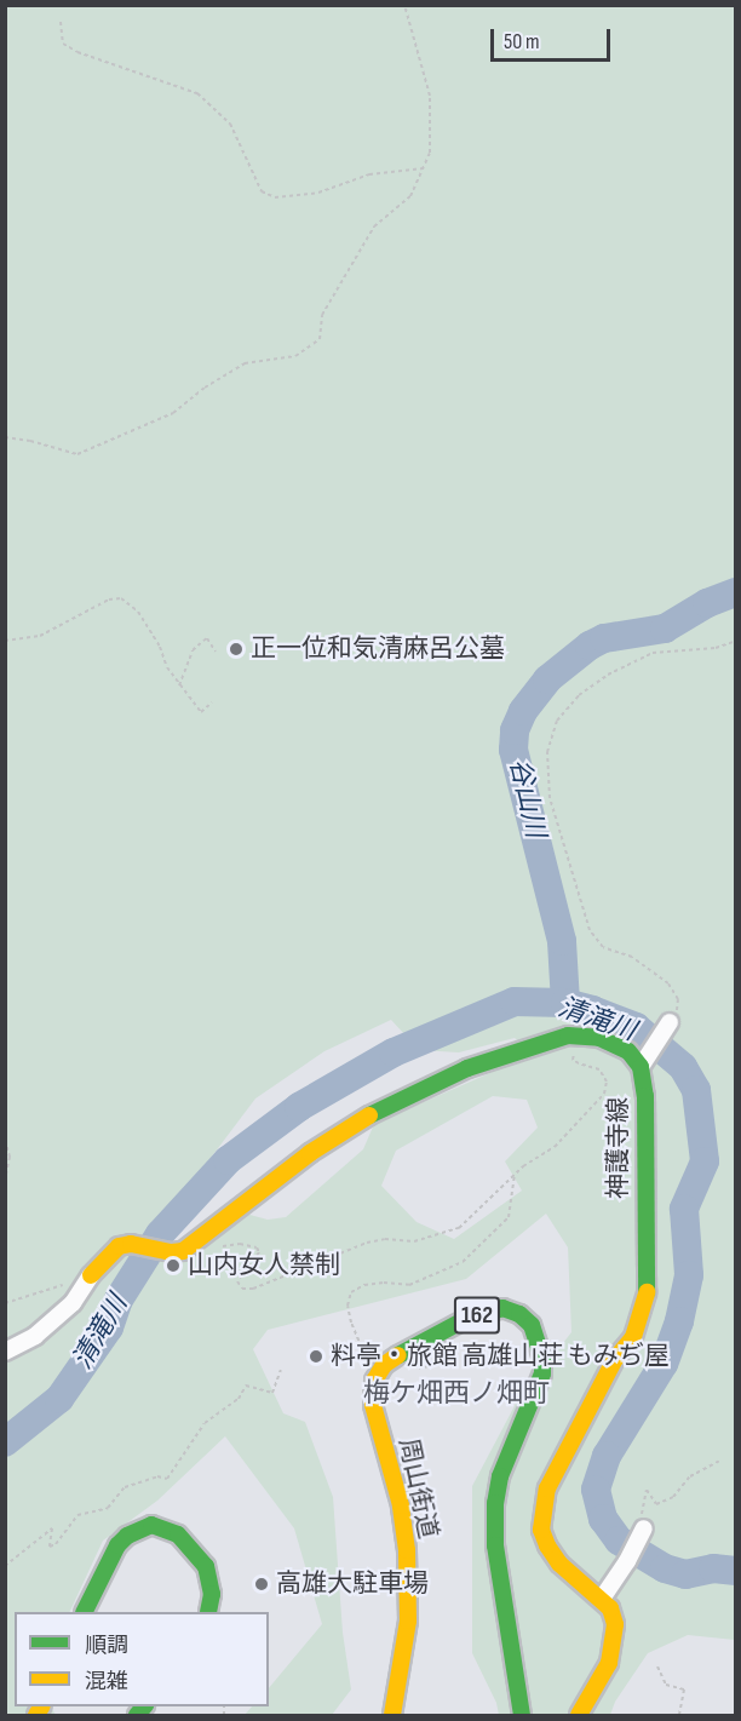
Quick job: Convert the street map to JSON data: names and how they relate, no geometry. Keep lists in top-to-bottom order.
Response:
{
  "streets": {
    "main road": ["神護寺線", "162", "周山街道"]
  },
  "districts": ["梅ケ畑西ノ畑町"],
  "water": ["谷山川", "清滝川"],
  "places": [
    "正一位和気清麻呂公墓",
    "山内女人禁制",
    "料亭・旅館 高雄山荘 もみぢ屋",
    "高雄大駐車場"
  ],
  "legend": ["順調", "混雑"],
  "scale_bar": "50 m"
}
